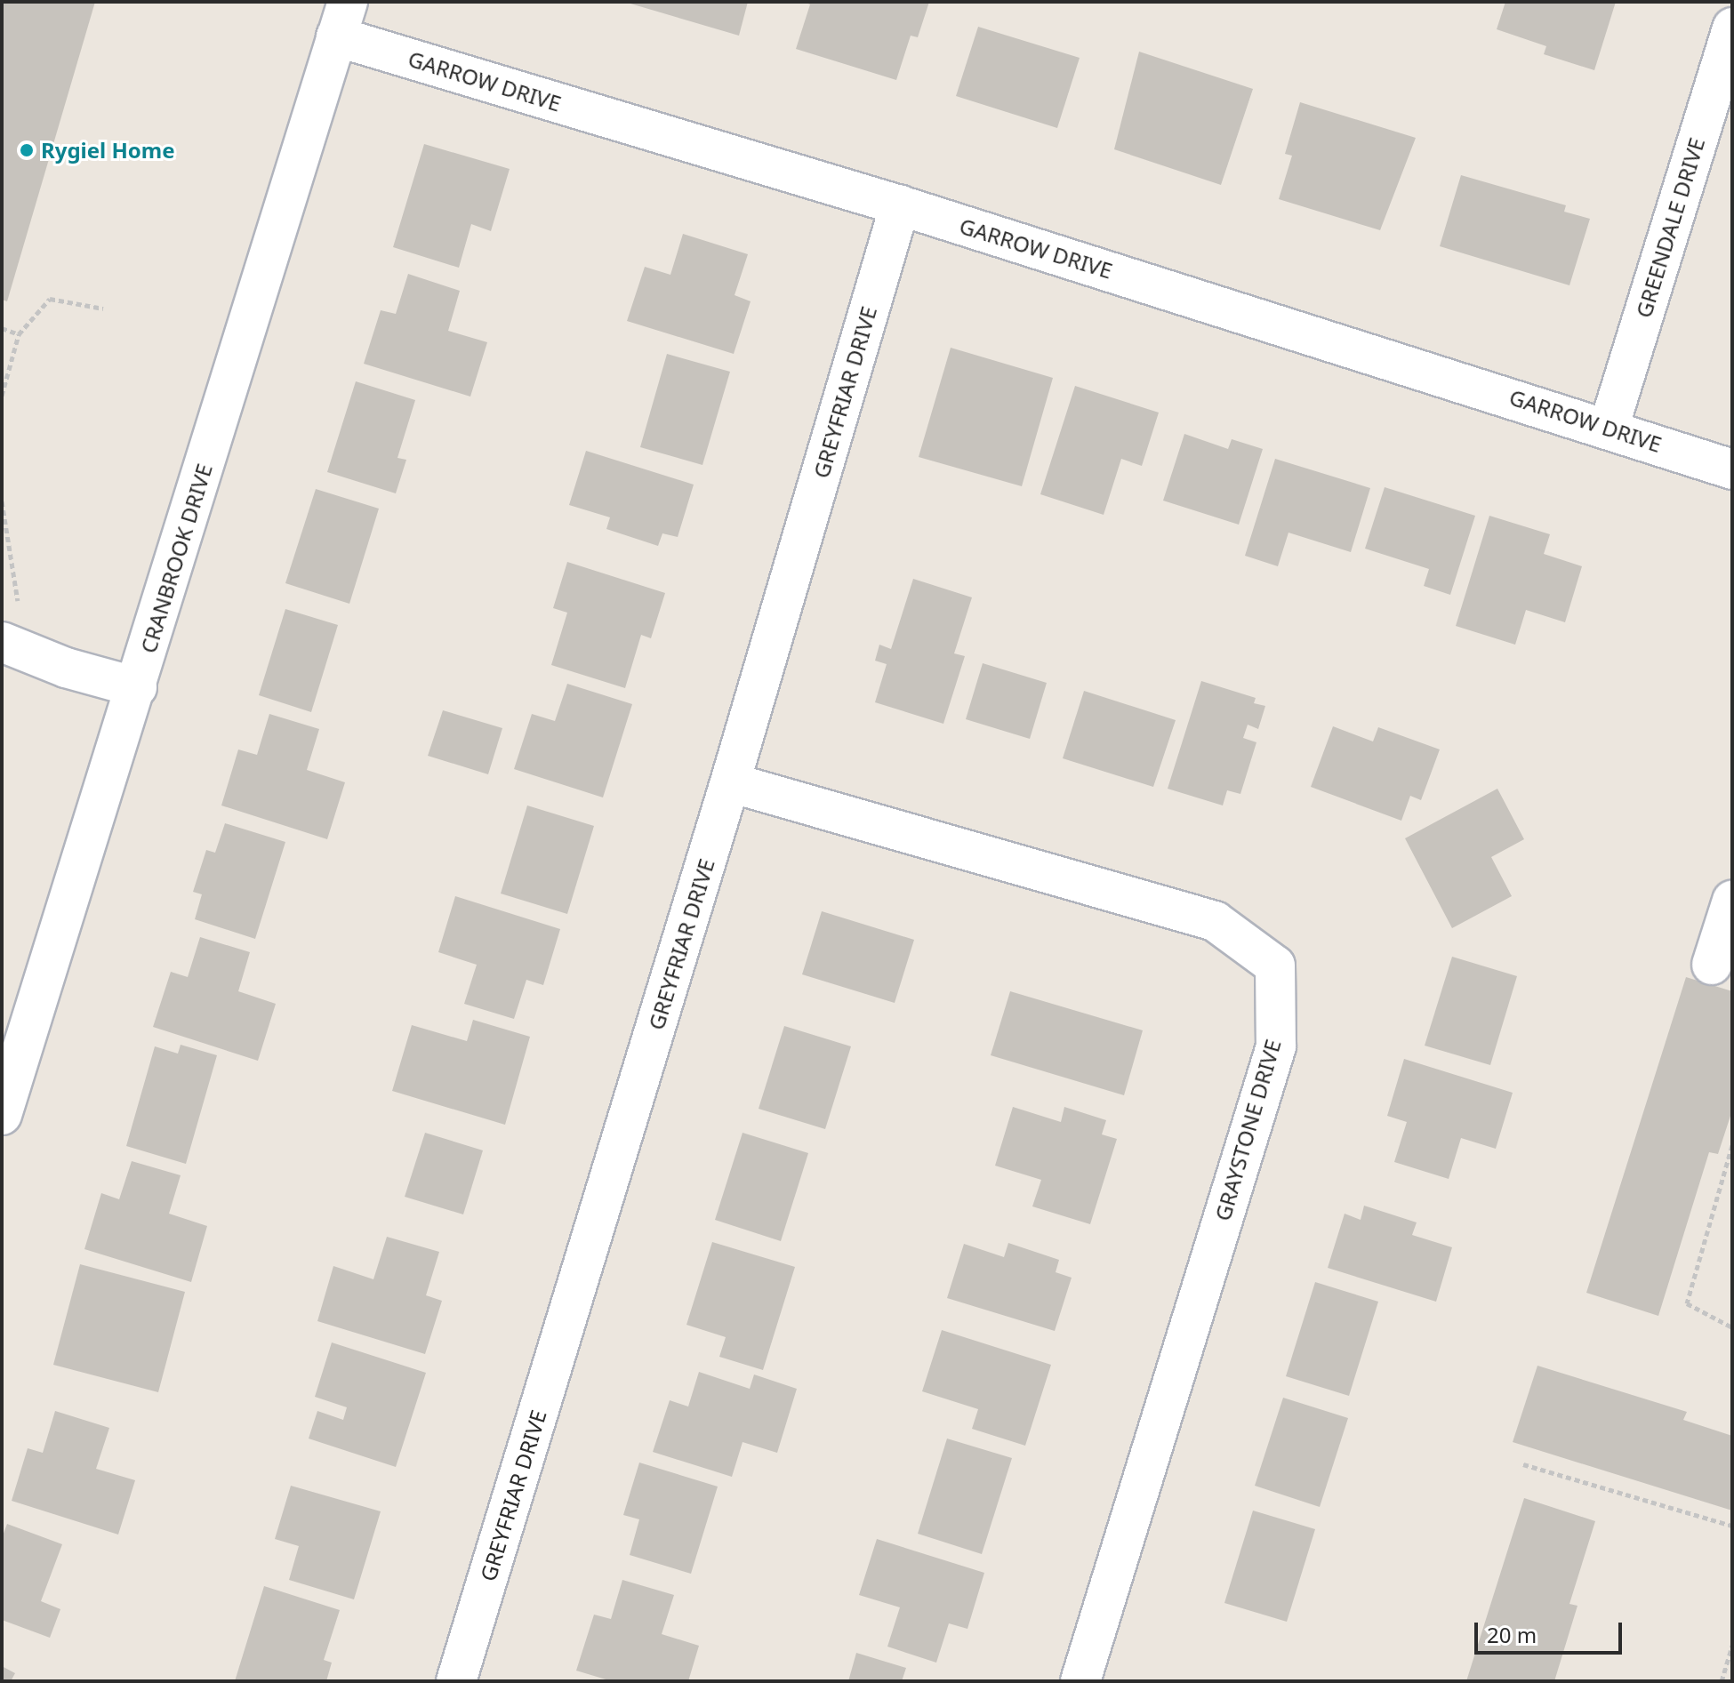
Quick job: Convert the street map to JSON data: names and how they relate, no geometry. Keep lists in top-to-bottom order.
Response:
{
  "streets": {
    "street": [
      "GARROW DRIVE",
      "GREENDALE DRIVE",
      "GREYFRIAR DRIVE",
      "CRANBROOK DRIVE",
      "GRAYSTONE DRIVE"
    ]
  },
  "crossings": [
    ["GARROW DRIVE", "GREENDALE DRIVE"],
    ["GARROW DRIVE", "GREYFRIAR DRIVE"],
    ["GARROW DRIVE", "CRANBROOK DRIVE"],
    ["GREYFRIAR DRIVE", "GRAYSTONE DRIVE"]
  ],
  "places": ["Rygiel Home"],
  "scale_bar": "20 m"
}
